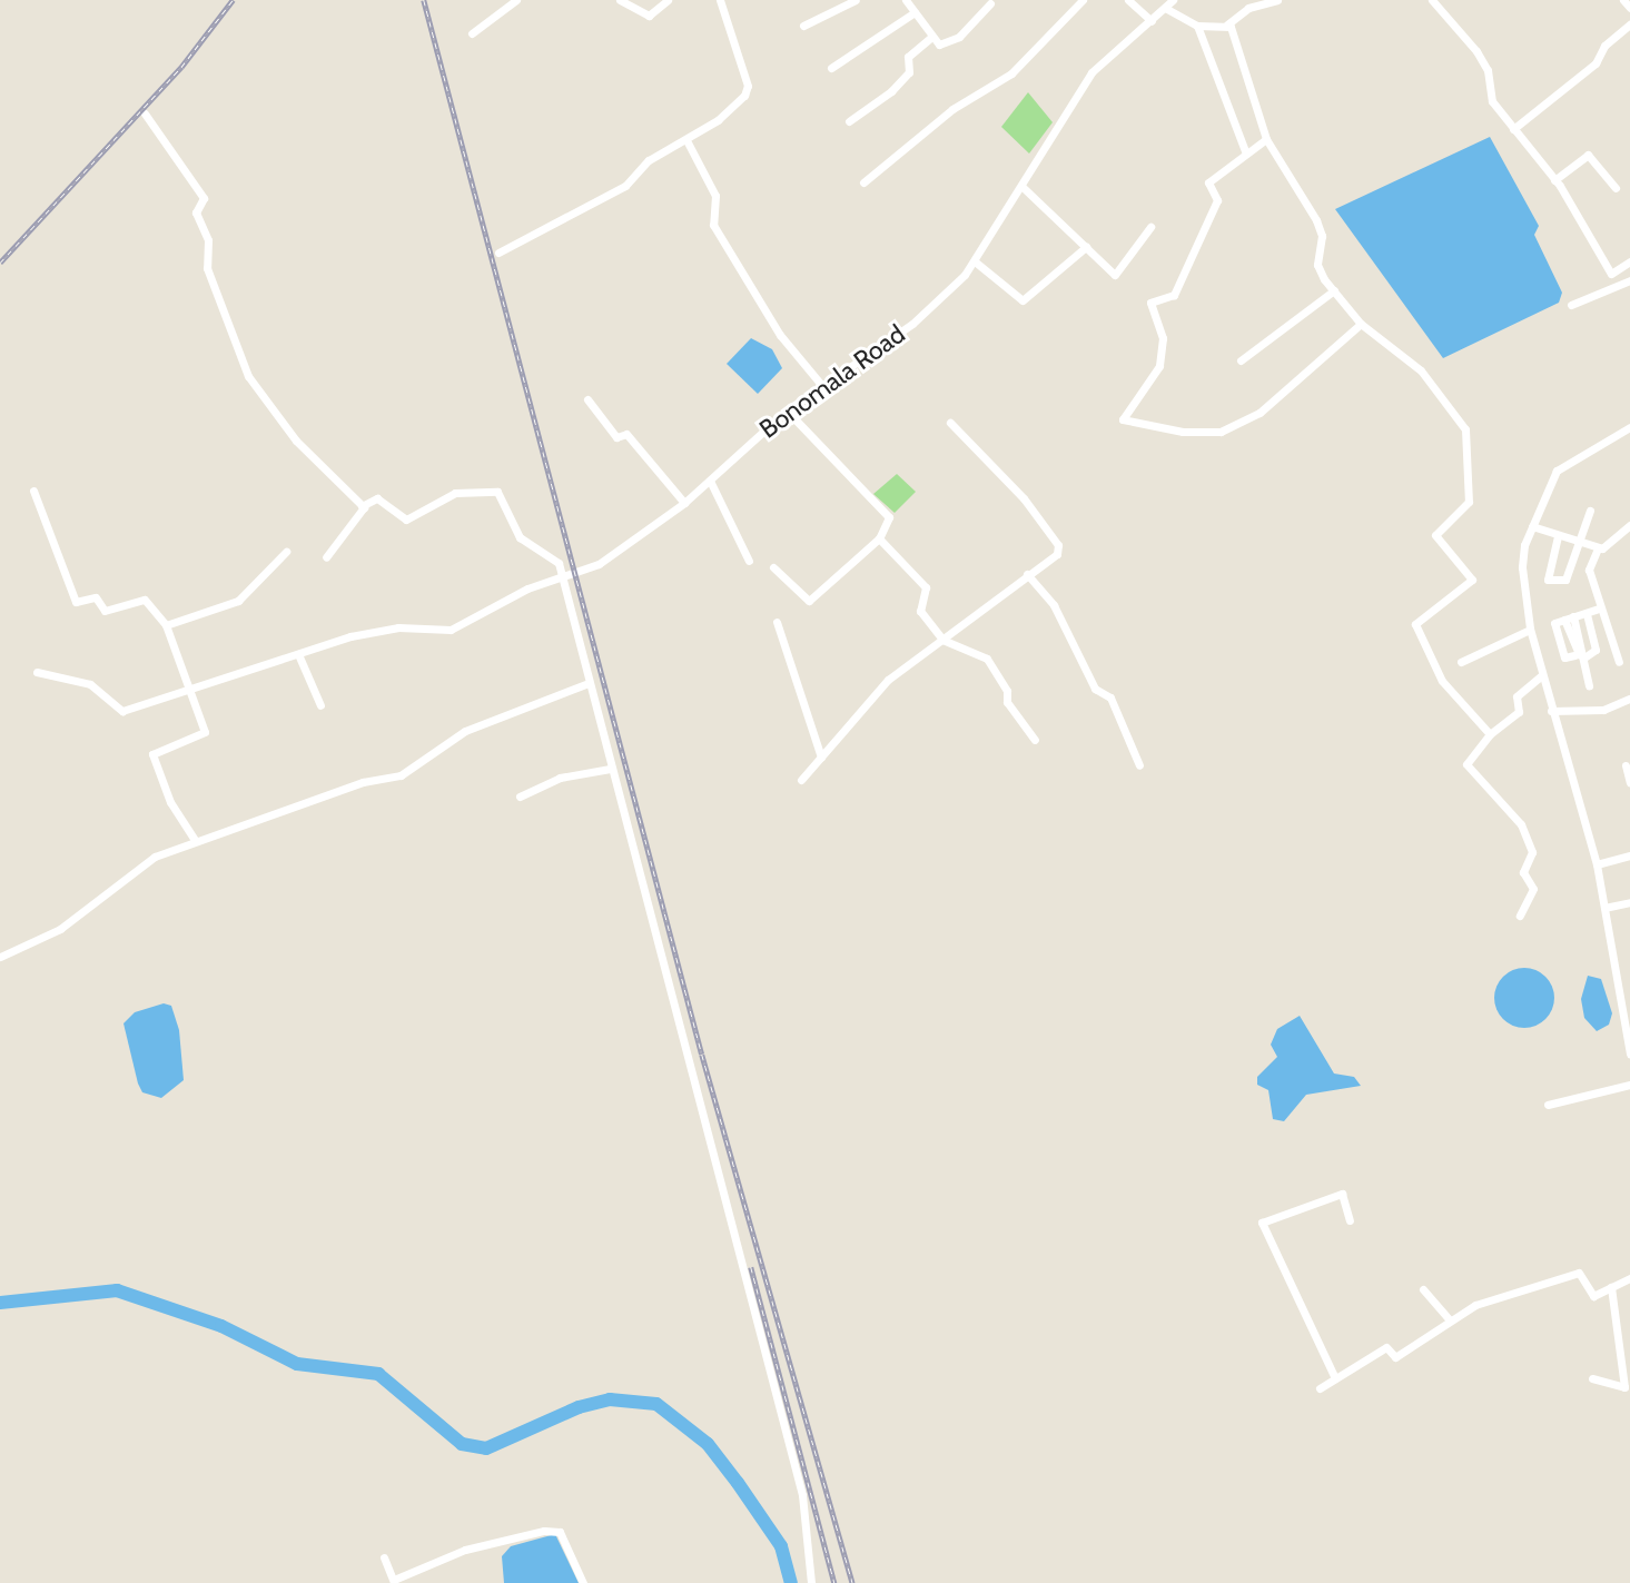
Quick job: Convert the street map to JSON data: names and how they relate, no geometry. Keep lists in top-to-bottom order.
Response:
{
  "streets": {
    "street": ["Bonomala Road"]
  }
}
